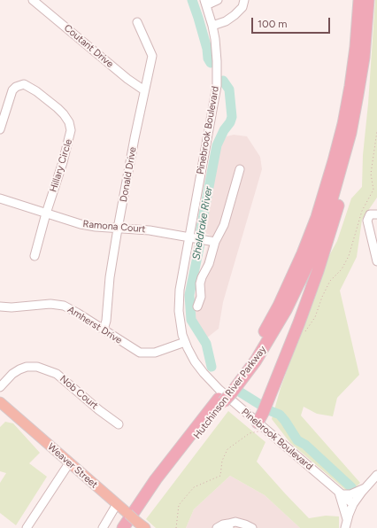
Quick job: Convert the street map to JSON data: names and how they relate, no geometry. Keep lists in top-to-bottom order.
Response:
{
  "streets": {
    "highway": ["Hutchinson River Parkway"],
    "main road": ["Weaver Street"],
    "street": [
      "Coutant Drive",
      "Pinebrook Boulevard",
      "Hillary Circle",
      "Donald Drive",
      "Ramona Court",
      "Amherst Drive",
      "Nob Court"
    ]
  },
  "crossings": [
    ["Coutant Drive", "Donald Drive"],
    ["Pinebrook Boulevard", "Ramona Court"],
    ["Pinebrook Boulevard", "Amherst Drive"],
    ["Hillary Circle", "Ramona Court"],
    ["Donald Drive", "Ramona Court"],
    ["Donald Drive", "Amherst Drive"],
    ["Hutchinson River Parkway", "Weaver Street"]
  ],
  "water": ["Sheldrake River"],
  "scale_bar": "100 m"
}
